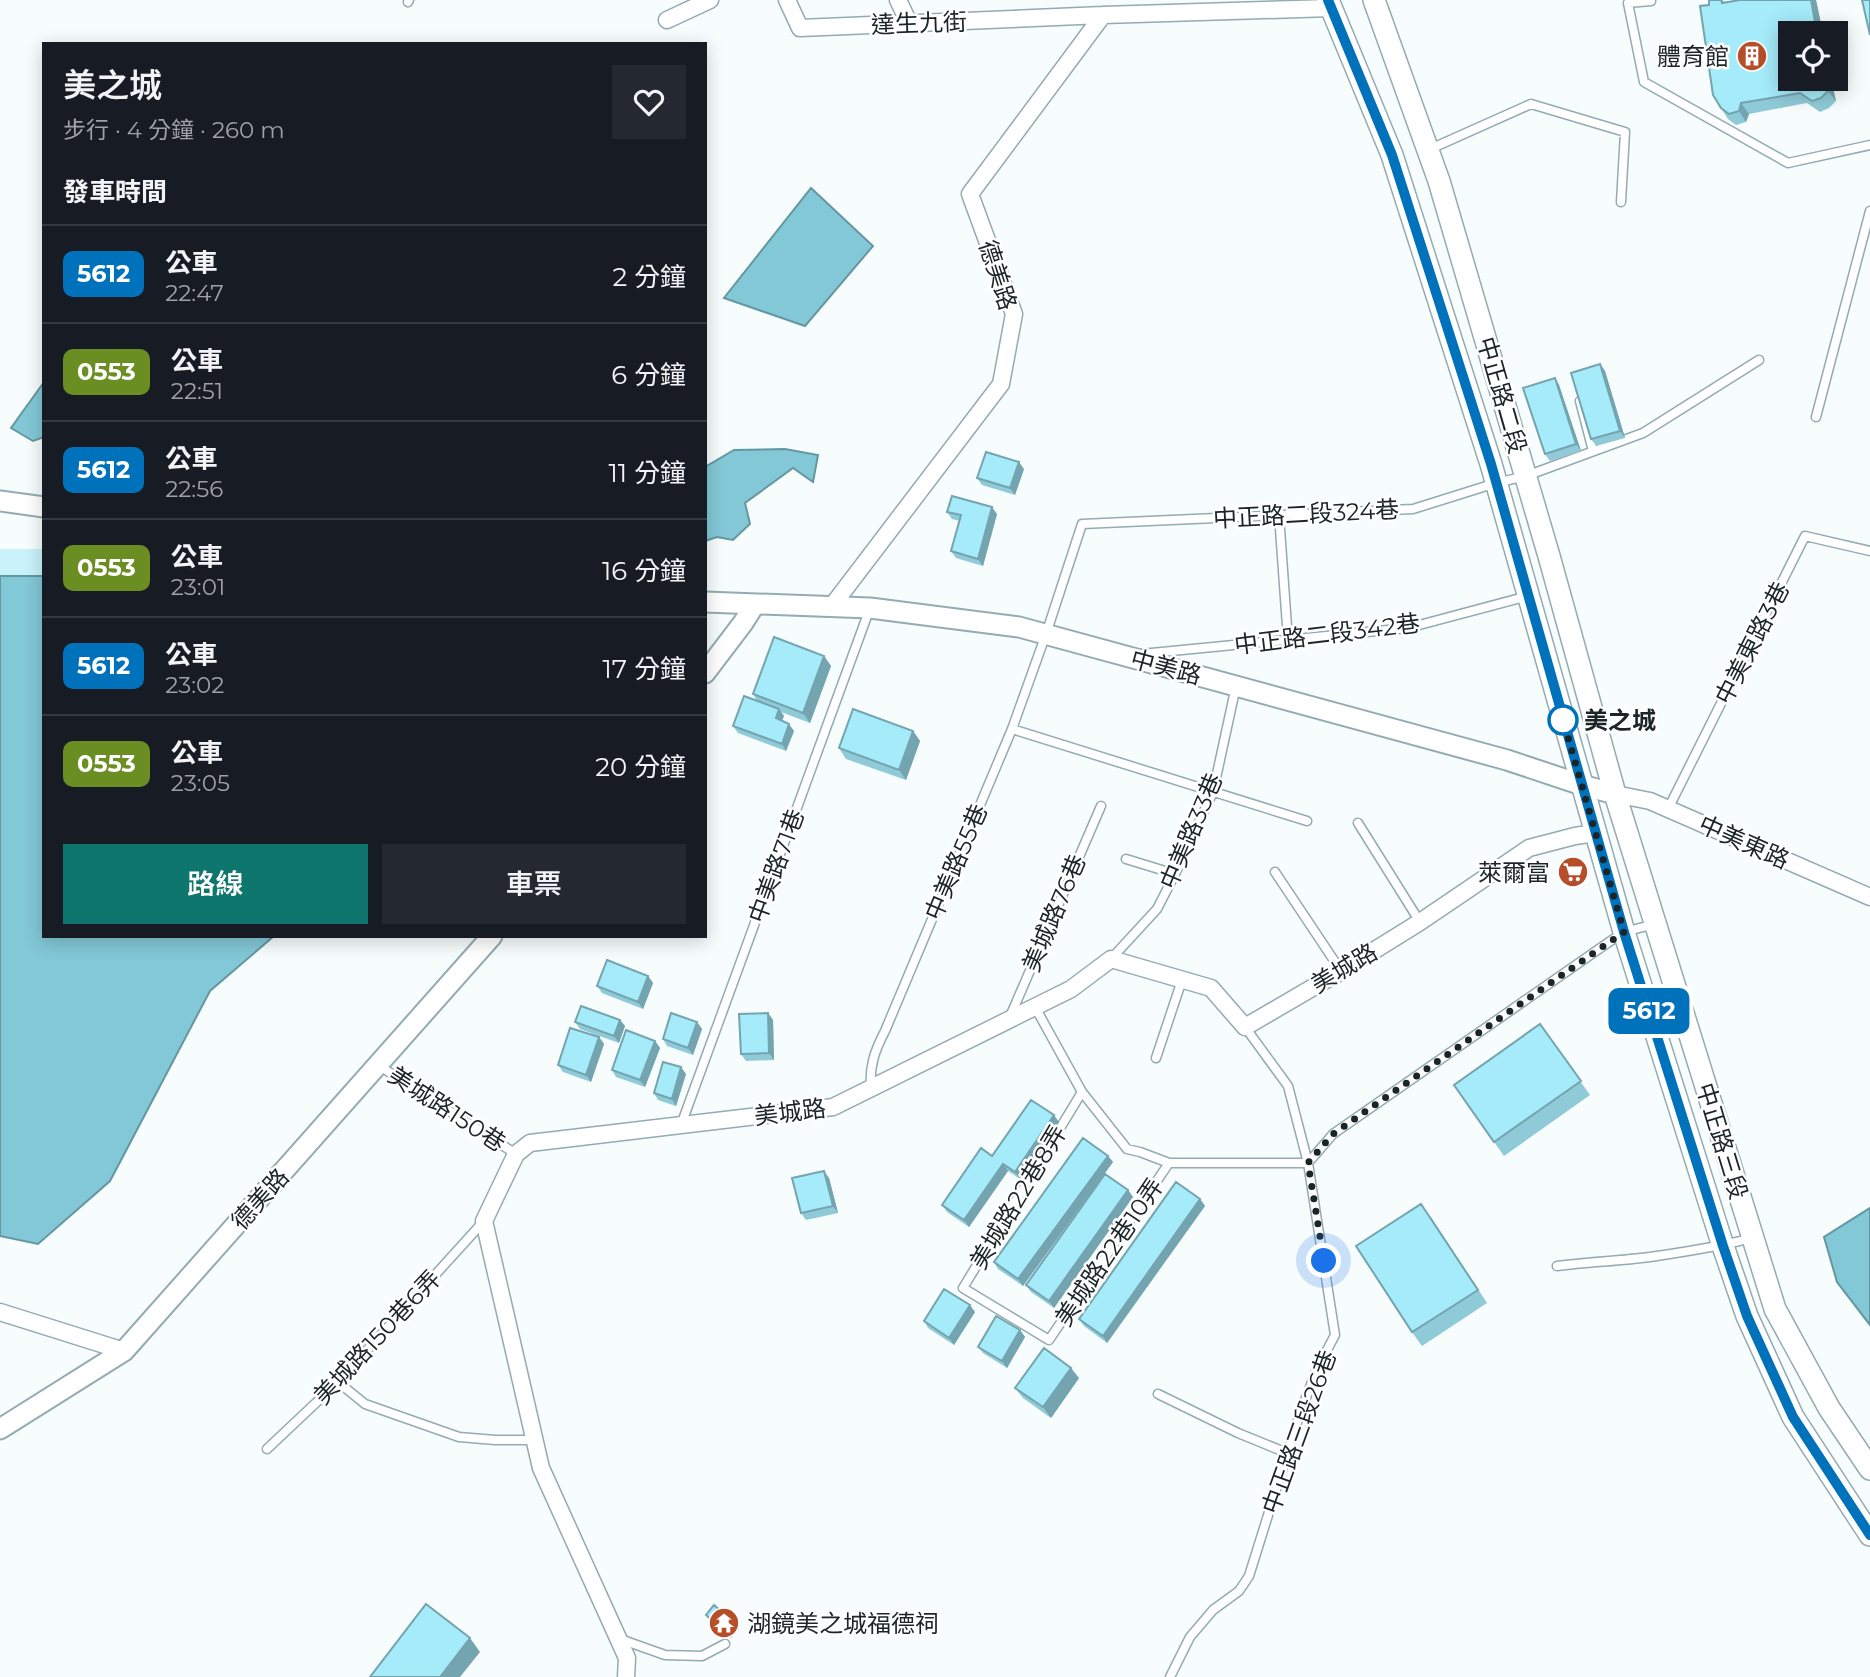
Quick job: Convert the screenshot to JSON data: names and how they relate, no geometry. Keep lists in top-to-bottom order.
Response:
{
  "streets": {
    "main road": ["中正路二段", "中正路三段"],
    "street": [
      "達生九街",
      "德美路",
      "中美路",
      "中美東路",
      "美城路"
    ],
    "lane": [
      "中正路二段324巷",
      "中正路二段342巷",
      "中美東路3巷",
      "中美路33巷",
      "中美路55巷",
      "中美路71巷",
      "美城路76巷",
      "美城路150巷",
      "美城路22巷8弄",
      "美城路22巷10弄",
      "美城路150巷6弄",
      "中正路三段26巷"
    ]
  },
  "crossings": [
    ["達生九街", "德美路"],
    ["達生九街", "中正路二段"],
    ["德美路", "中美路"],
    ["德美路", "美城路150巷"],
    ["中正路二段", "中正路二段324巷"],
    ["中正路二段", "中正路二段342巷"],
    ["中正路二段", "中美路"],
    ["中正路二段", "中美東路"],
    ["中正路二段", "中正路三段"],
    ["中正路二段324巷", "中美路55巷"],
    ["中正路二段342巷", "中美路"],
    ["中美東路3巷", "中美東路"],
    ["中美路", "中美路33巷"],
    ["中美路", "中美東路"],
    ["中美路", "中美路55巷"],
    ["中美路", "中美路71巷"],
    ["中美路", "中正路三段"],
    ["中美路33巷", "美城路"],
    ["中美東路", "中正路三段"],
    ["中美路55巷", "美城路"],
    ["中美路71巷", "美城路"],
    ["美城路76巷", "美城路"],
    ["美城路", "美城路150巷"],
    ["美城路", "中正路三段"],
    ["美城路", "中正路三段26巷"],
    ["美城路22巷8弄", "美城路22巷10弄"]
  ],
  "places": {
    "building": ["體育館"],
    "other": ["美之城"],
    "supermarket": ["萊爾富"],
    "temple": ["湖鏡美之城福德祠"]
  },
  "lines": ["bus line 5612"],
  "page": {
    "on_map": "5612",
    "heading": [
      ["美之城", "步行 · 4 分鐘 · 260 m"],
      "發車時間"
    ],
    "list": [
      {
        "mark": "5612",
        "name": "公車",
        "note": "22:47",
        "value": "2 分鐘"
      },
      {
        "mark": "0553",
        "name": "公車",
        "note": "22:51",
        "value": "6 分鐘"
      },
      {
        "mark": "5612",
        "name": "公車",
        "note": "22:56",
        "value": "11 分鐘"
      },
      {
        "mark": "0553",
        "name": "公車",
        "note": "23:01",
        "value": "16 分鐘"
      },
      {
        "mark": "5612",
        "name": "公車",
        "note": "23:02",
        "value": "17 分鐘"
      },
      {
        "mark": "0553",
        "name": "公車",
        "note": "23:05",
        "value": "20 分鐘"
      }
    ],
    "buttons": ["路線", "車票"]
  }
}
